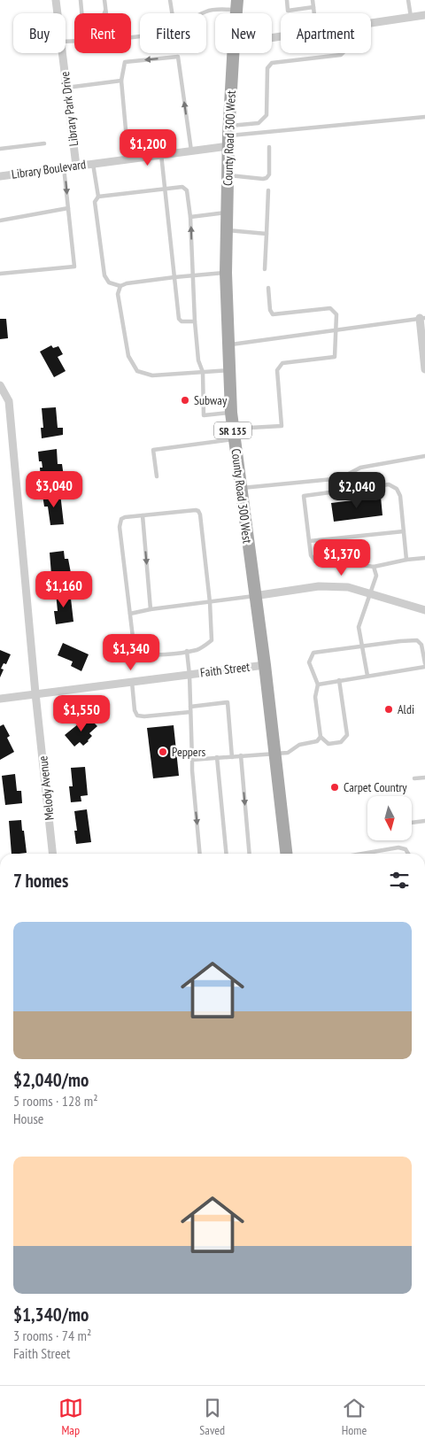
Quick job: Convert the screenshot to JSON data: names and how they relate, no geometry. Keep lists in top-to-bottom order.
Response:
{
  "streets": {
    "main road": ["County Road 300 West", "SR 135"],
    "street": [
      "Library Park Drive",
      "Library Boulevard",
      "Faith Street",
      "Melody Avenue"
    ]
  },
  "crossings": [
    ["Library Park Drive", "Library Boulevard"],
    ["County Road 300 West", "Library Boulevard"],
    ["County Road 300 West", "Faith Street"],
    ["Faith Street", "Melody Avenue"]
  ],
  "places": [
    "Subway",
    "Aldi",
    "Peppers",
    "Carpet Country"
  ],
  "north": "bottom",
  "page": {
    "chip": [
      "Buy",
      "Rent",
      "Filters",
      "New",
      "Apartment"
    ],
    "price": [
      "$1,200",
      "$3,040",
      "$2,040",
      "$1,370",
      "$1,160",
      "$1,340",
      "$1,550"
    ],
    "heading": "7 homes",
    "list": [
      {
        "name": "$2,040/mo",
        "note": "5 rooms · 128 m² · House"
      },
      {
        "name": "$1,340/mo",
        "note": "3 rooms · 74 m² · Faith Street"
      }
    ],
    "tabs": ["Map", "Saved", "Home"]
  }
}
